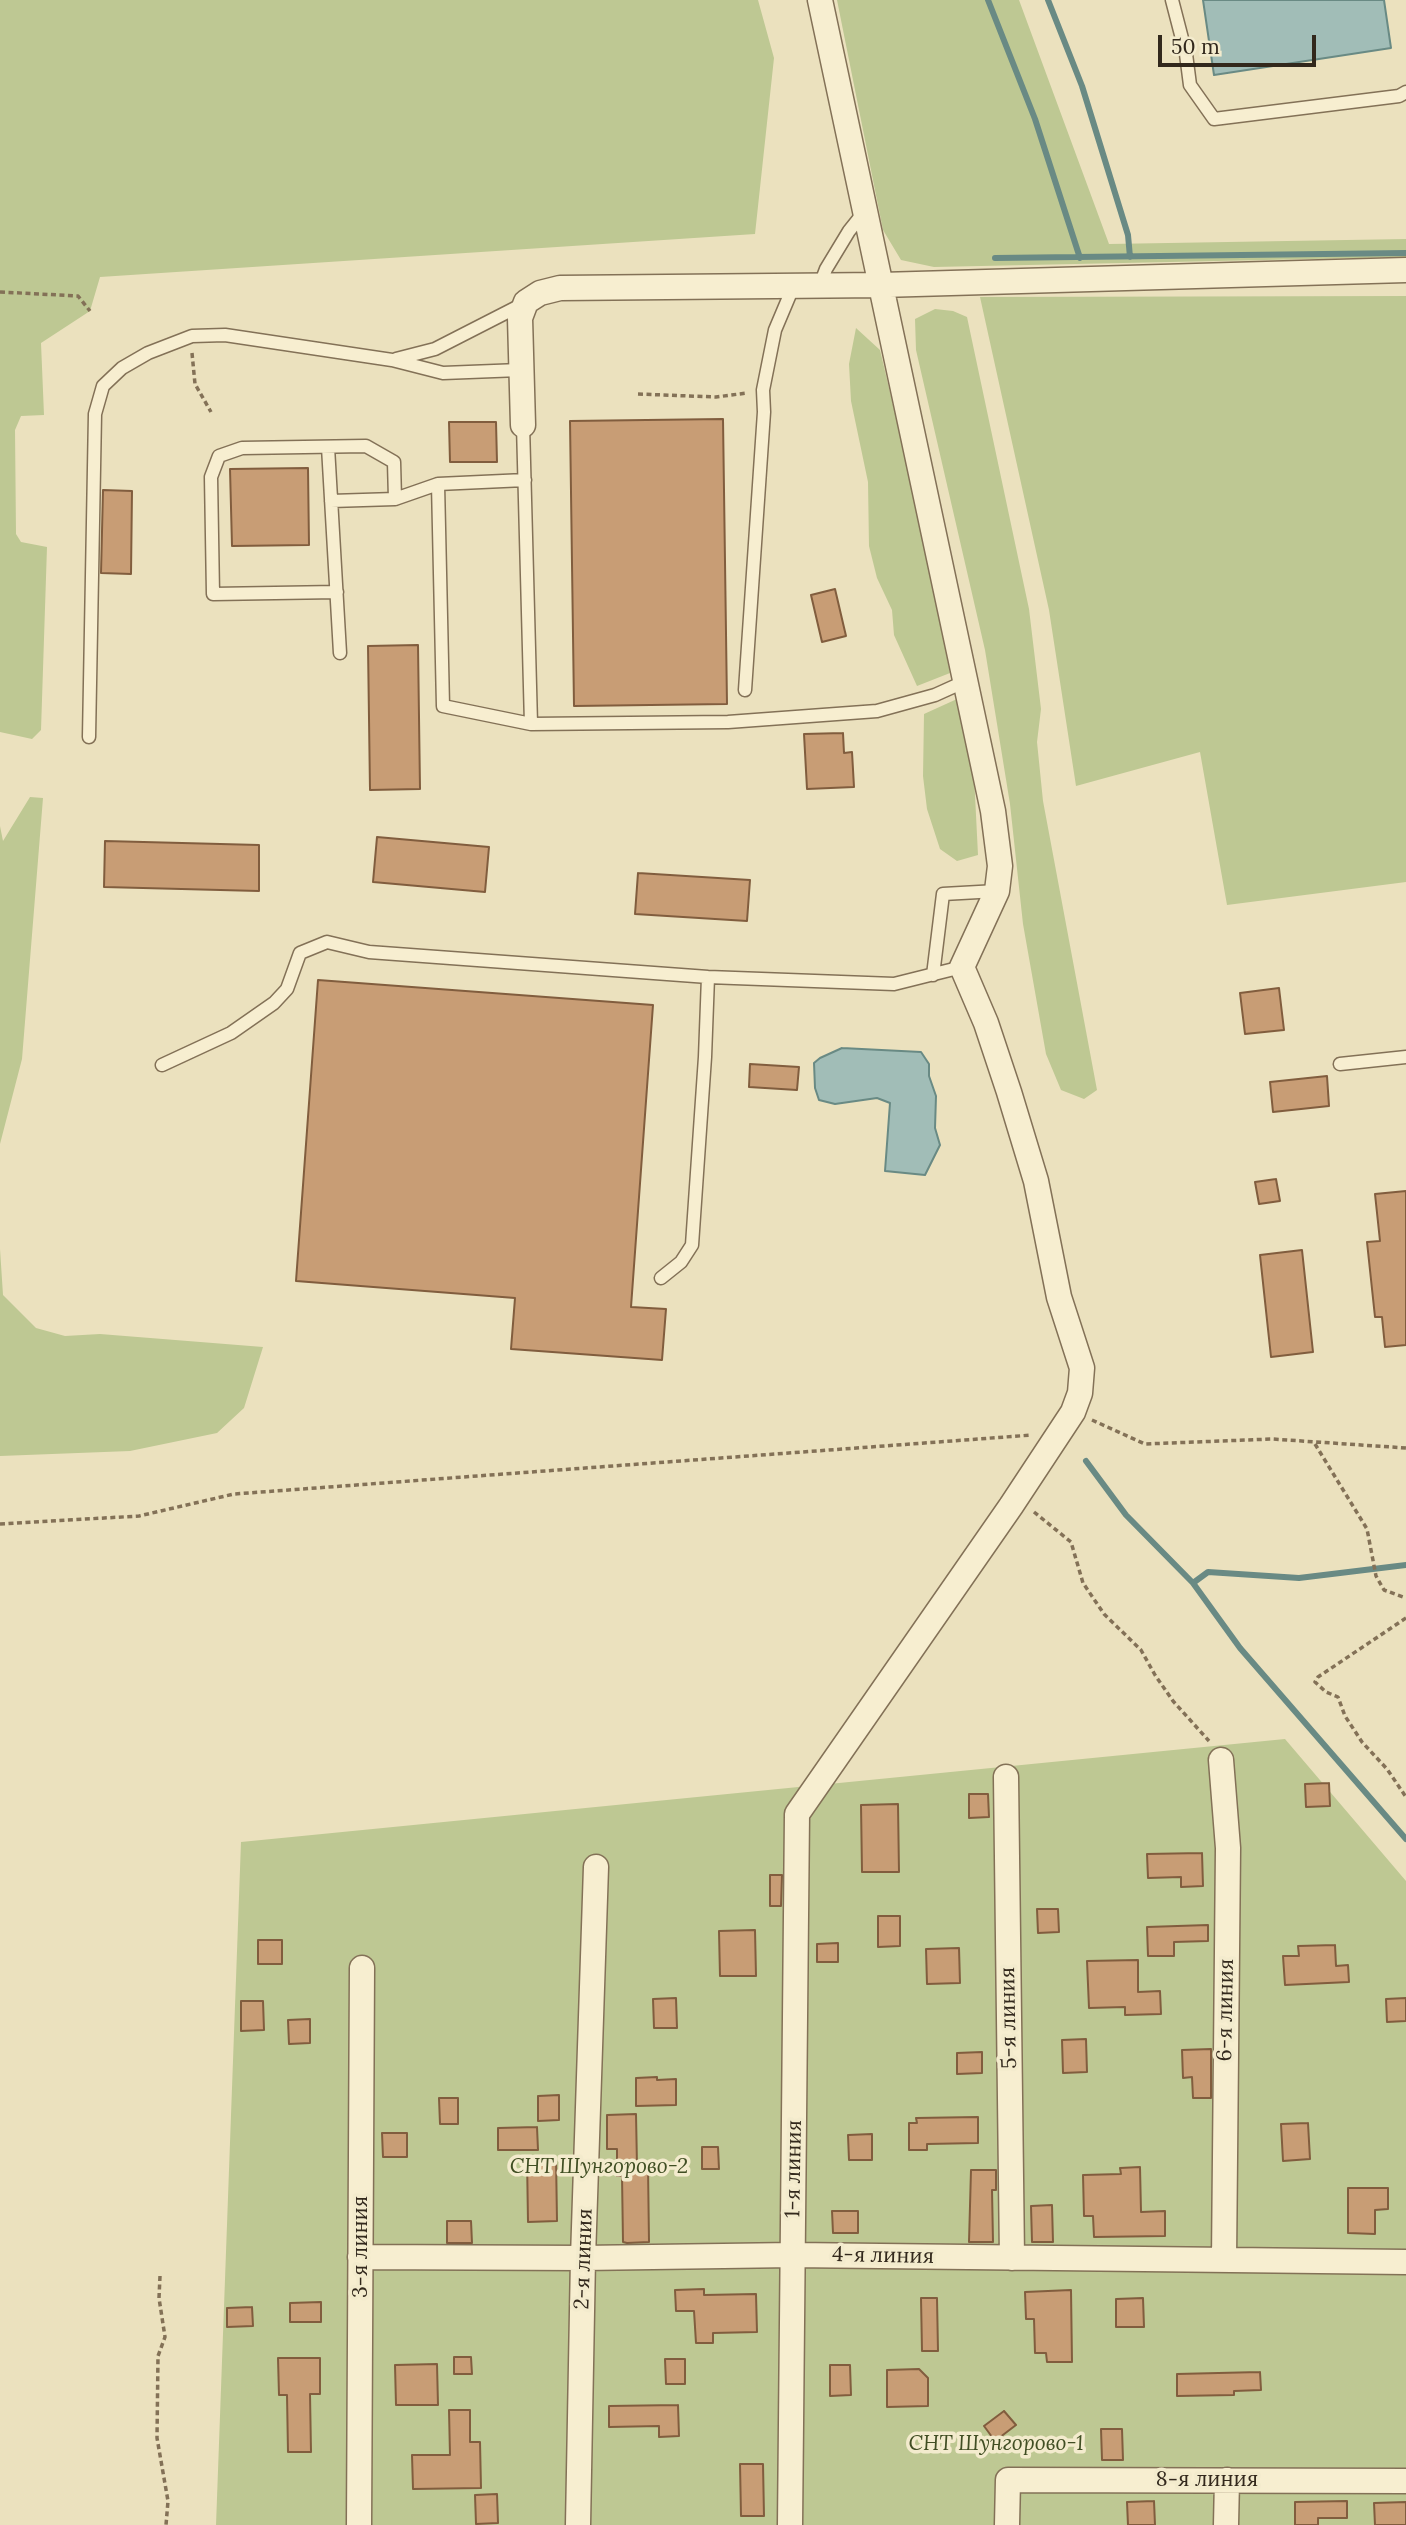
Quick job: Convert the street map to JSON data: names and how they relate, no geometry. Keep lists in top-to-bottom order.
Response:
{
  "streets": {
    "street": [
      "6-я линия",
      "5-я линия",
      "1-я линия",
      "3-я линия",
      "4-я линия",
      "2-я линия",
      "8-я линия"
    ]
  },
  "crossings": [
    ["6-я линия", "4-я линия"],
    ["5-я линия", "4-я линия"],
    ["1-я линия", "4-я линия"],
    ["3-я линия", "4-я линия"],
    ["4-я линия", "2-я линия"]
  ],
  "parks": ["СНТ Шунгорово-2", "СНТ Шунгорово-1"],
  "scale_bar": "50 m"
}
